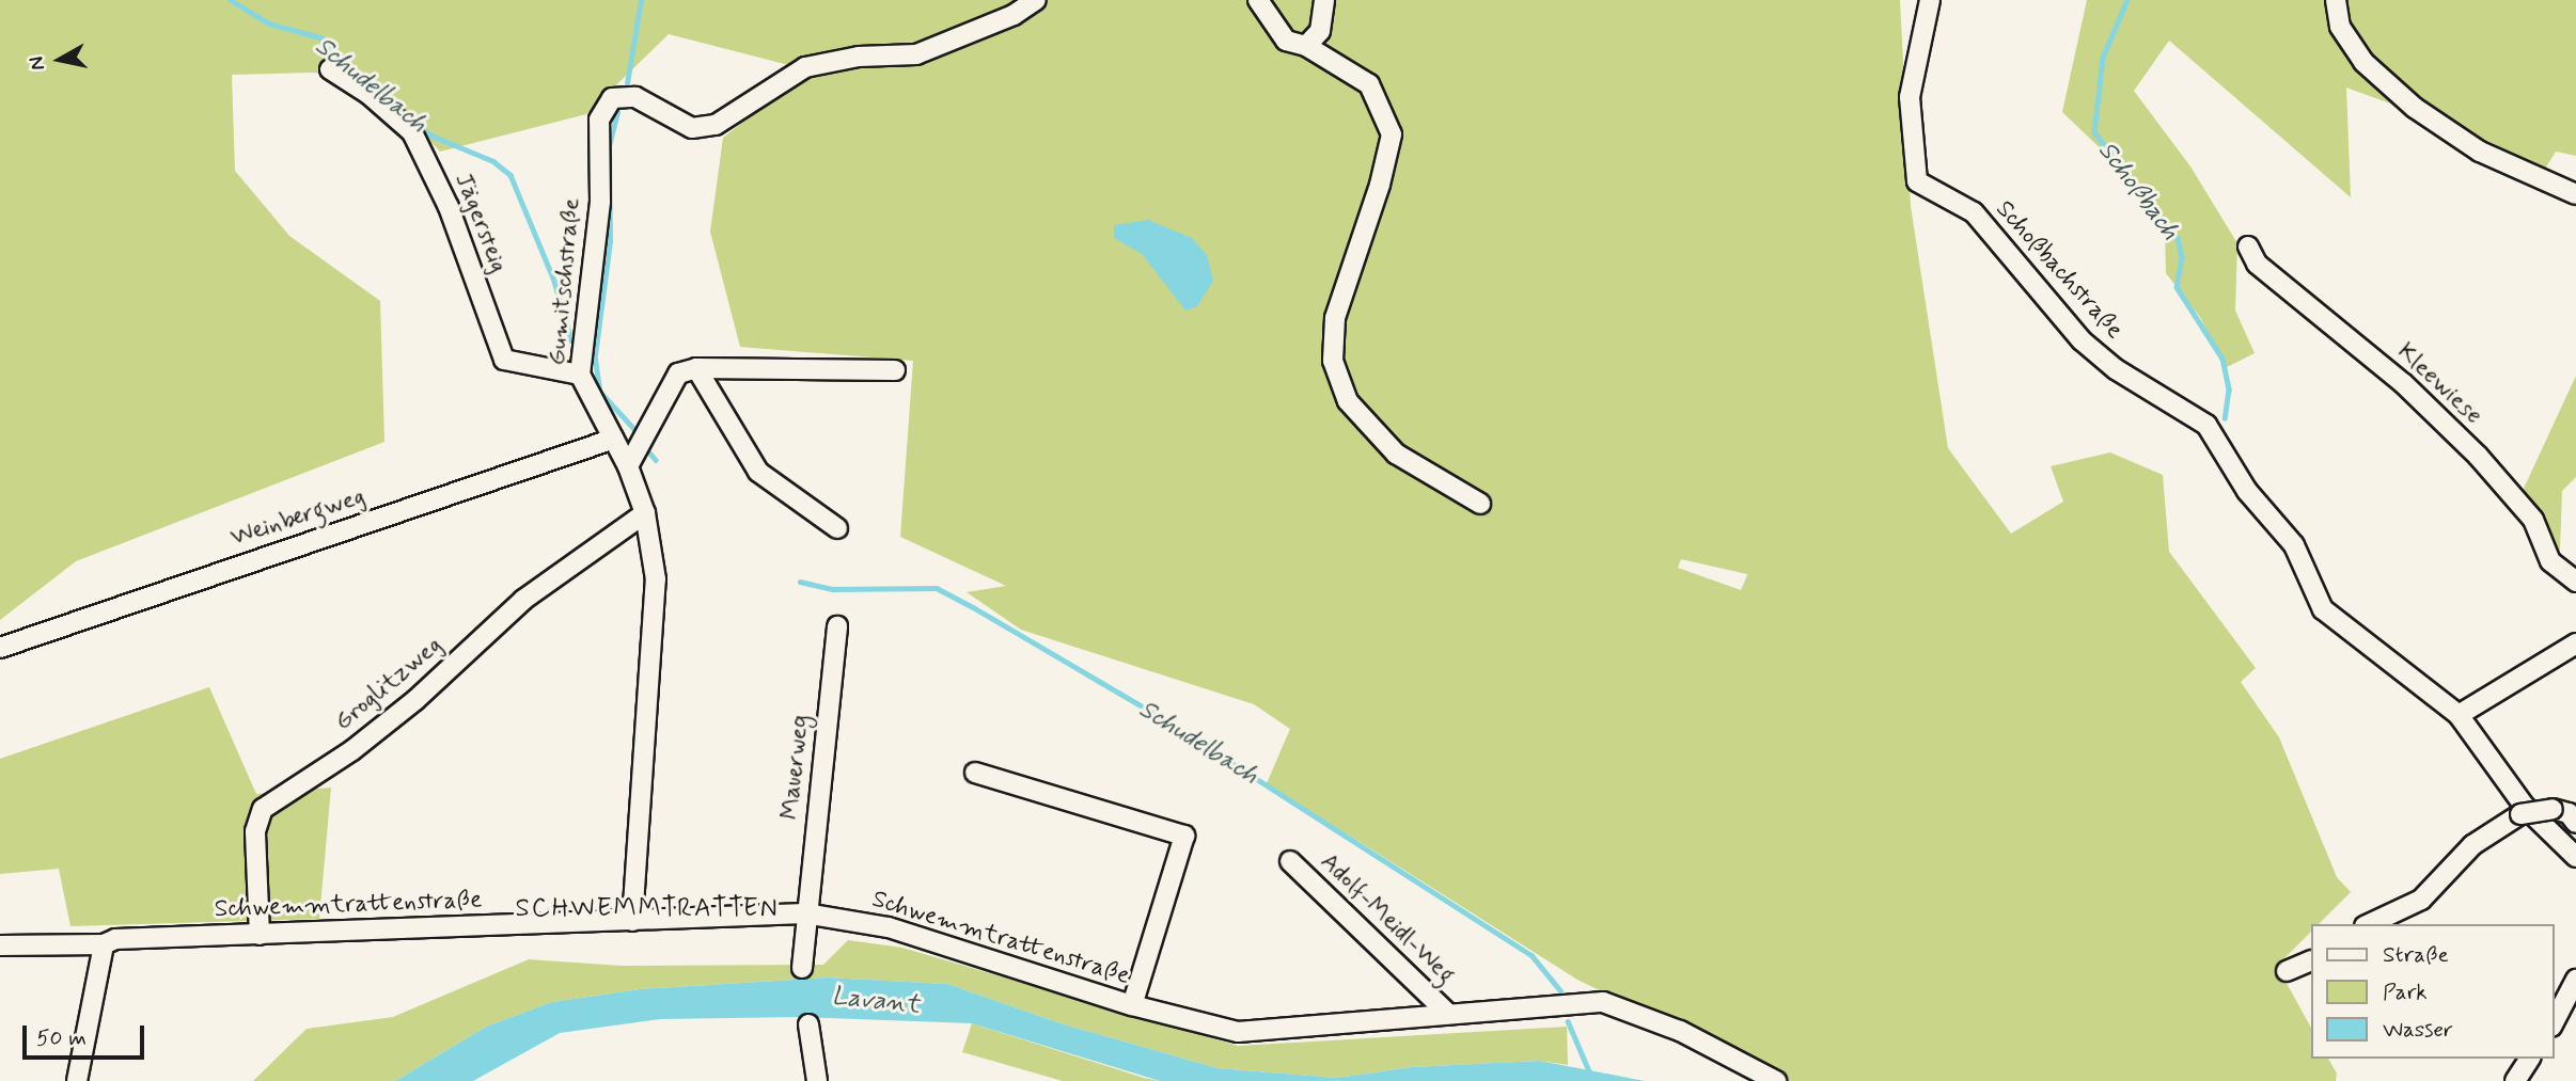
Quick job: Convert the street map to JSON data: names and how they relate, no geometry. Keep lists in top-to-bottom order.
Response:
{
  "streets": {
    "street": [
      "Jägersteig",
      "Schoßbachstraße",
      "Gumitschstraße",
      "Kleewiese",
      "Weinbergweg",
      "Groglitzweg",
      "Mauerweg",
      "Schwemmtrattenstraße",
      "Adolf-Meidl-Weg"
    ]
  },
  "crossings": [
    ["Jägersteig", "Gumitschstraße"],
    ["Gumitschstraße", "Weinbergweg"],
    ["Gumitschstraße", "Groglitzweg"],
    ["Gumitschstraße", "Schwemmtrattenstraße"],
    ["Groglitzweg", "Schwemmtrattenstraße"],
    ["Mauerweg", "Schwemmtrattenstraße"],
    ["Schwemmtrattenstraße", "Adolf-Meidl-Weg"]
  ],
  "districts": ["SCHWEMMTRATTEN"],
  "water": ["Schudelbach", "Schoßbach", "Lavant"],
  "legend": ["Straße", "Park", "Wasser"],
  "scale_bar": "50 m",
  "north": "left"
}
